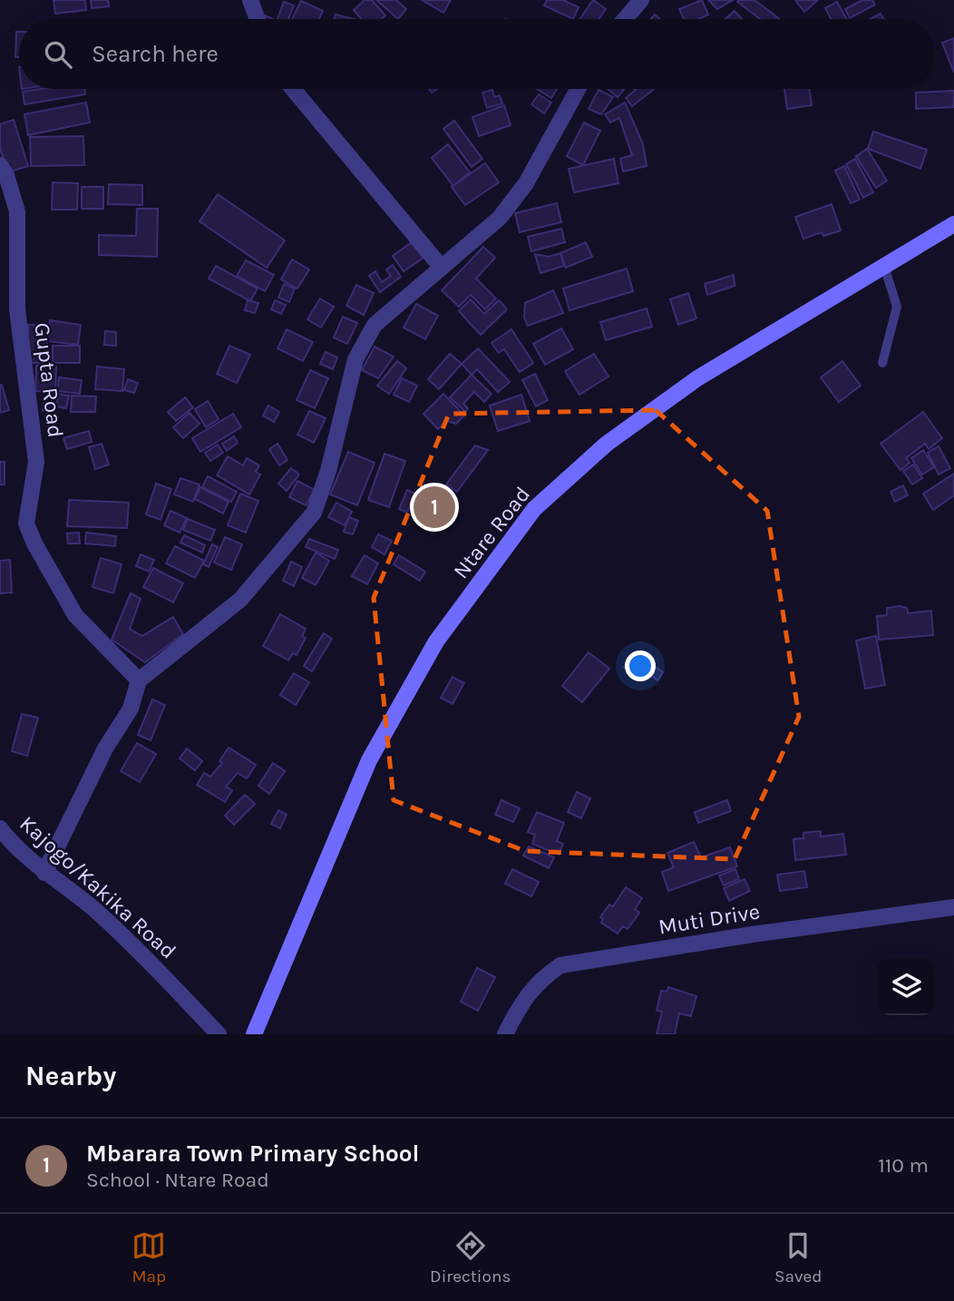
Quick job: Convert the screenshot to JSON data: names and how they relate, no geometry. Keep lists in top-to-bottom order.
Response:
{
  "streets": {
    "main road": ["Ntare Road"],
    "street": ["Gupta Road", "Kajogo/Kakika Road", "Muti Drive"]
  },
  "page": {
    "search": "Search here",
    "pins": "1",
    "heading": "Nearby",
    "list": [
      {
        "mark": "1",
        "name": "Mbarara Town Primary School",
        "note": "School · Ntare Road",
        "value": "110 m"
      }
    ],
    "nav": ["Map", "Directions", "Saved"]
  }
}
